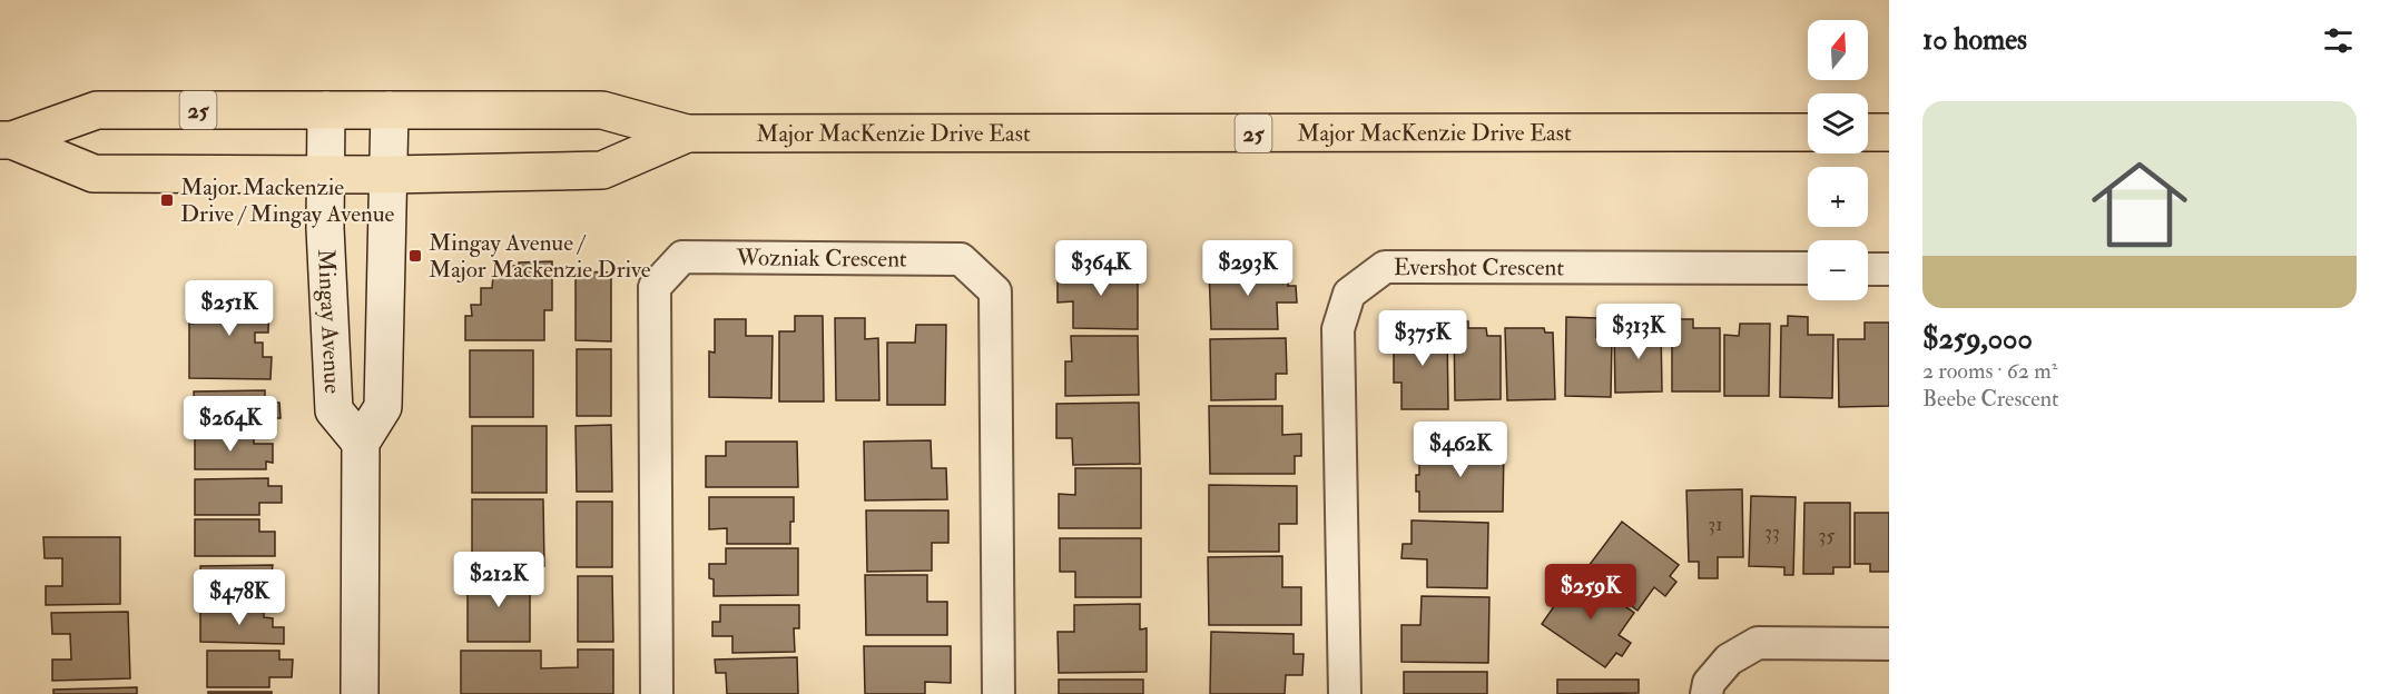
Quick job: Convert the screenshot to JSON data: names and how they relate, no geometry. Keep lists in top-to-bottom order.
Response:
{
  "streets": {
    "main road": ["25", "Major MacKenzie Drive East"],
    "street": ["Wozniak Crescent", "Evershot Crescent", "Mingay Avenue"]
  },
  "crossings": [
    ["Major MacKenzie Drive East", "Mingay Avenue"]
  ],
  "places": {
    "transit": ["Major Mackenzie Drive / Mingay Avenue", "Mingay Avenue / Major Mackenzie Drive"]
  },
  "house_numbers": ["31", "33", "35"],
  "north": "top",
  "page": {
    "heading": "10 homes",
    "map_buttons": ["+", "−"],
    "list": [
      {
        "name": "$259,000",
        "note": "2 rooms · 62 m² · Beebe Crescent"
      }
    ],
    "price": [
      "$364K",
      "$293K",
      "$251K",
      "$313K",
      "$375K",
      "$264K",
      "$462K",
      "$212K",
      "$259K",
      "$478K"
    ]
  }
}
